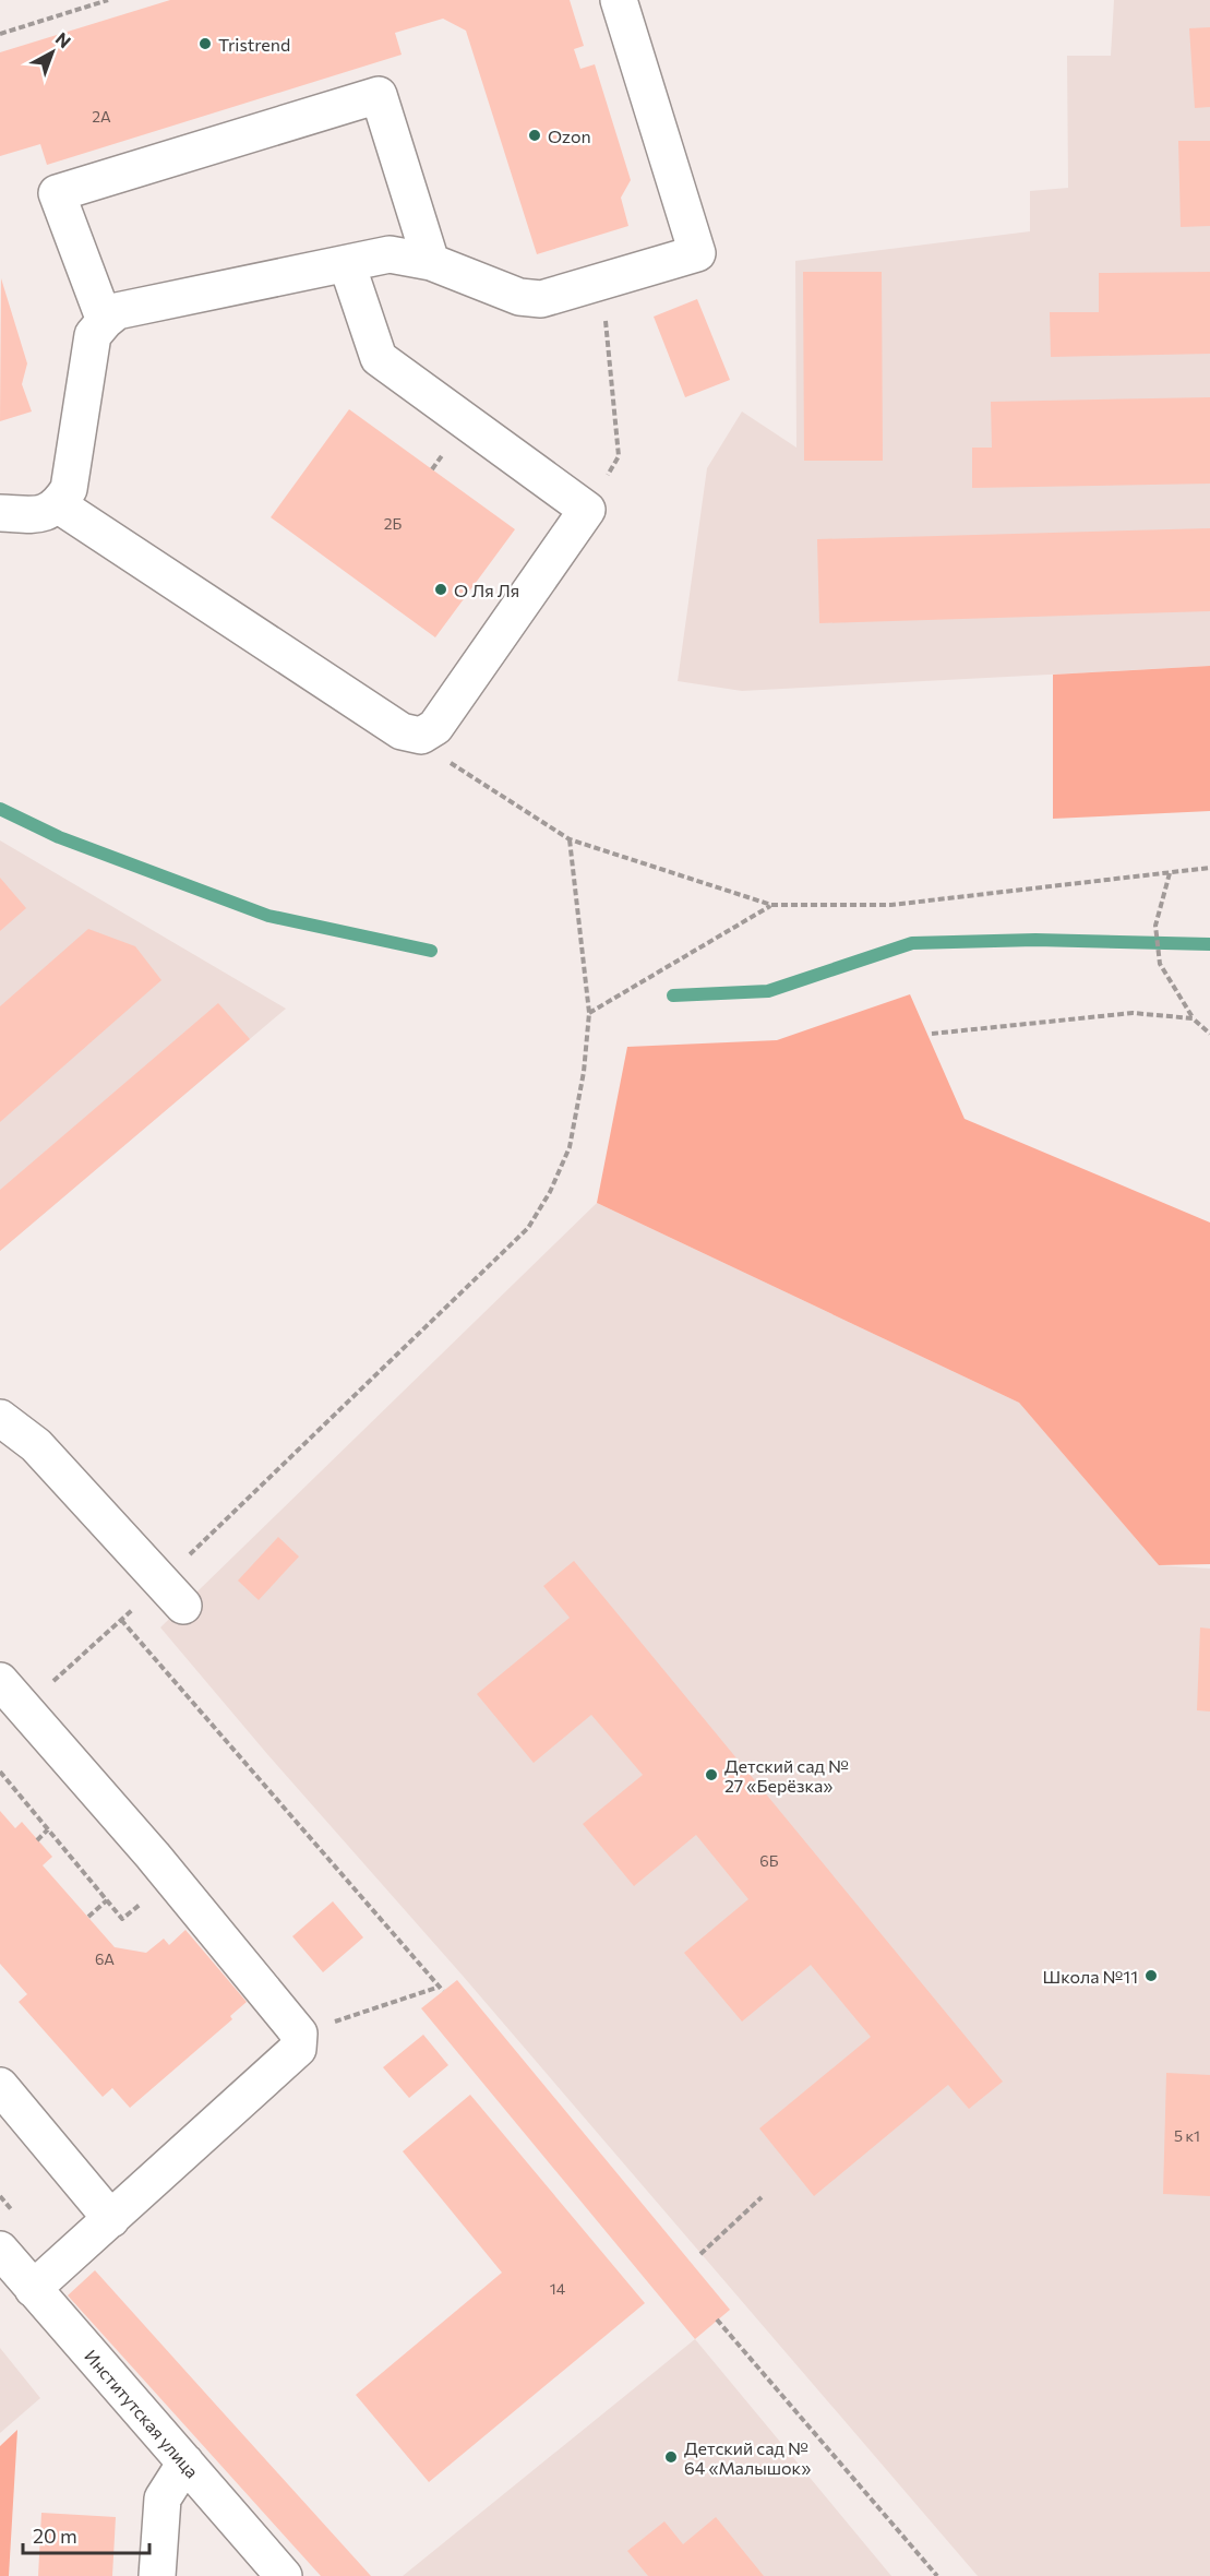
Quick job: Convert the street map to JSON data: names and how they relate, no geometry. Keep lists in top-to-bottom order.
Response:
{
  "streets": {
    "street": ["Институтская улица"]
  },
  "places": [
    "Tristrend",
    "Ozon",
    "О Ля Ля",
    "Детский сад № 27 «Берёзка»",
    "Школа №11",
    "Детский сад № 64 «Малышок»"
  ],
  "house_numbers": [
    "2А",
    "2Б",
    "6Б",
    "6А",
    "5 к1",
    "14"
  ],
  "scale_bar": "20 m",
  "north": "top right"
}
